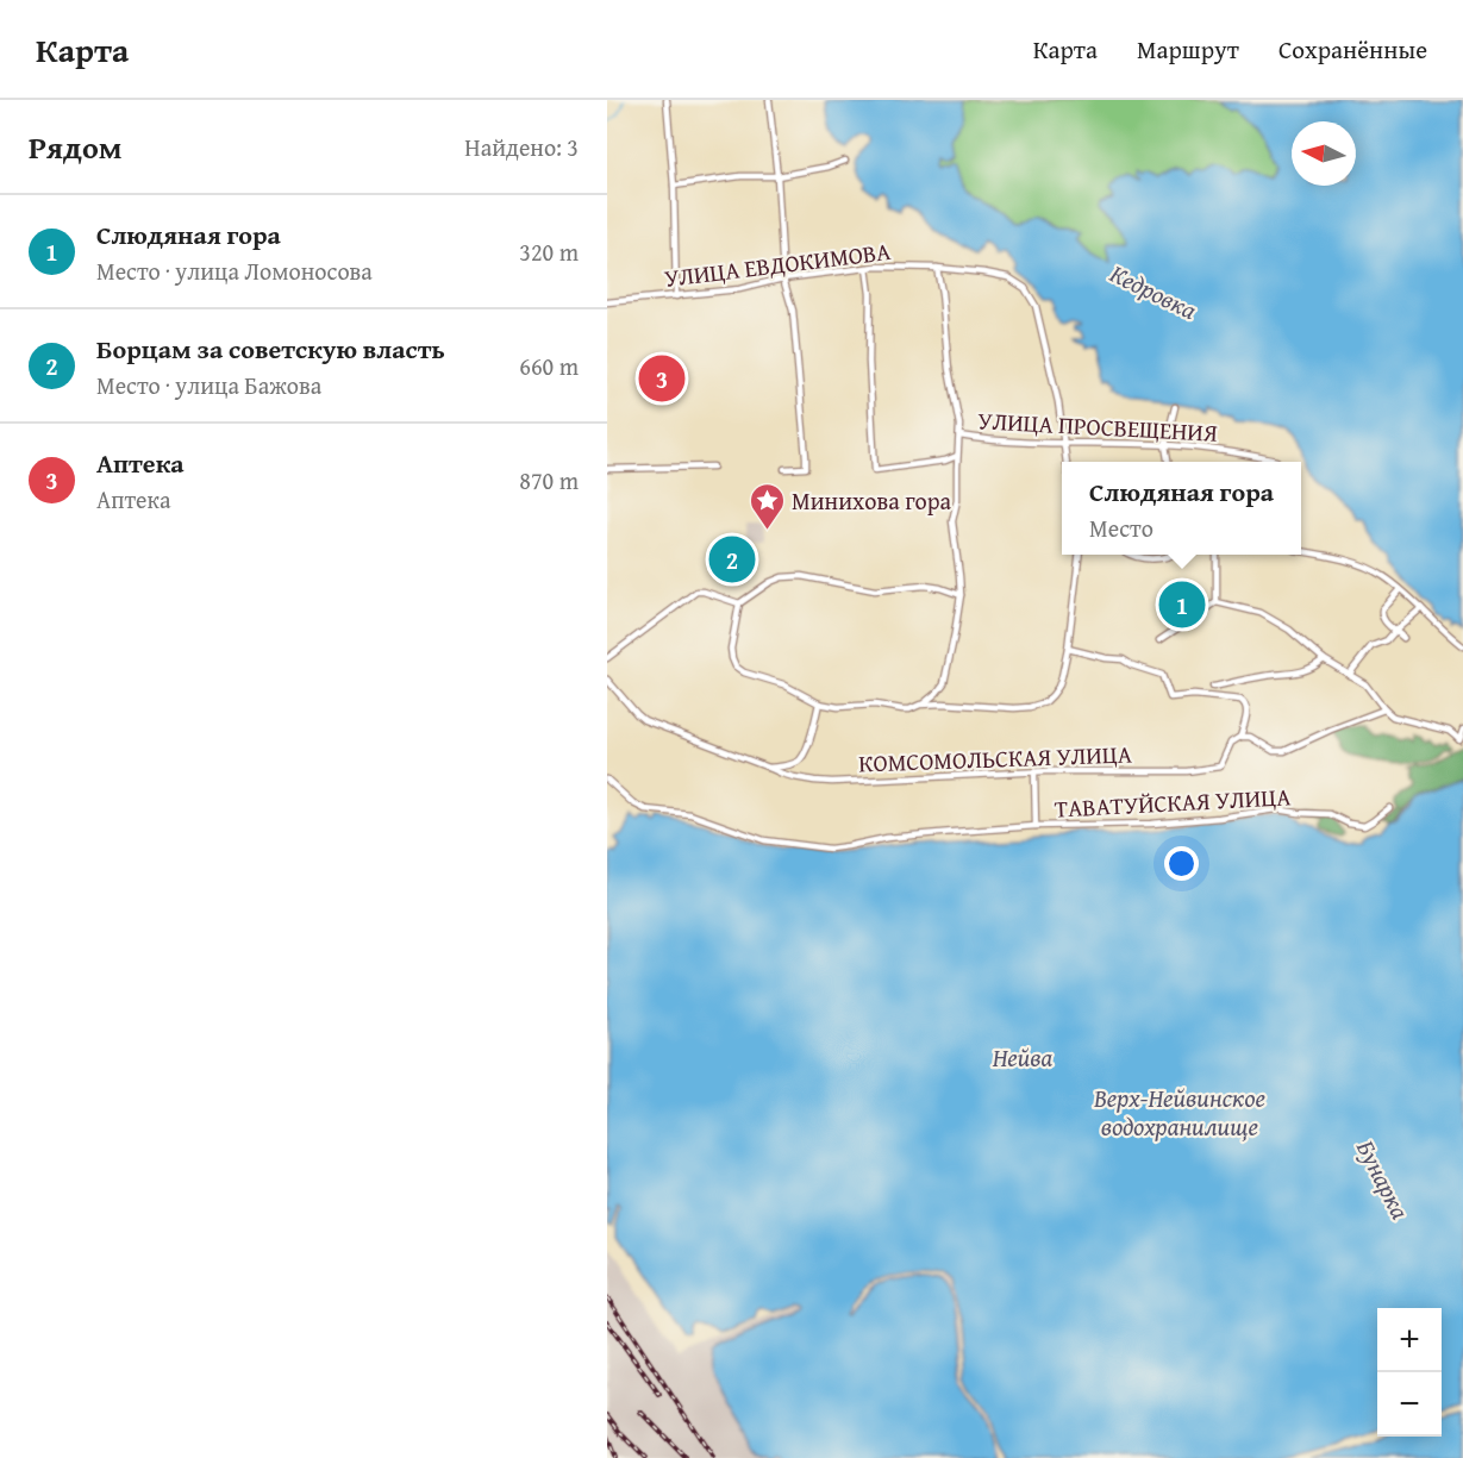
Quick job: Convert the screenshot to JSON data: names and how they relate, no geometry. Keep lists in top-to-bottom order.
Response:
{
  "streets": {
    "street": [
      "УЛИЦА ЕВДОКИМОВА",
      "УЛИЦА ПРОСВЕЩЕНИЯ",
      "КОМСОМОЛЬСКАЯ УЛИЦА",
      "ТАВАТУЙСКАЯ УЛИЦА"
    ]
  },
  "crossings": [
    ["УЛИЦА ЕВДОКИМОВА", "УЛИЦА ПРОСВЕЩЕНИЯ"]
  ],
  "water": [
    "Кедровка",
    "Нейва",
    "Верх-Нейвинское водохранилище",
    "Бунарка"
  ],
  "places": {
    "place": ["Минихова гора"]
  },
  "north": "left",
  "page": {
    "header": "Карта",
    "nav": ["Карта", "Маршрут", "Сохранённые"],
    "heading": ["Рядом", "Найдено: 3"],
    "list": [
      {
        "mark": "1",
        "name": "Слюдяная гора",
        "note": "Место · улица Ломоносова",
        "value": "320 m"
      },
      {
        "mark": "2",
        "name": "Борцам за советскую власть",
        "note": "Место · улица Бажова",
        "value": "660 m"
      },
      {
        "mark": "3",
        "name": "Аптека",
        "note": "Аптека",
        "value": "870 m"
      }
    ],
    "pins": ["3", "2", "1"],
    "popup": ["Слюдяная гора", "Место"],
    "map_buttons": ["+", "−"]
  }
}
